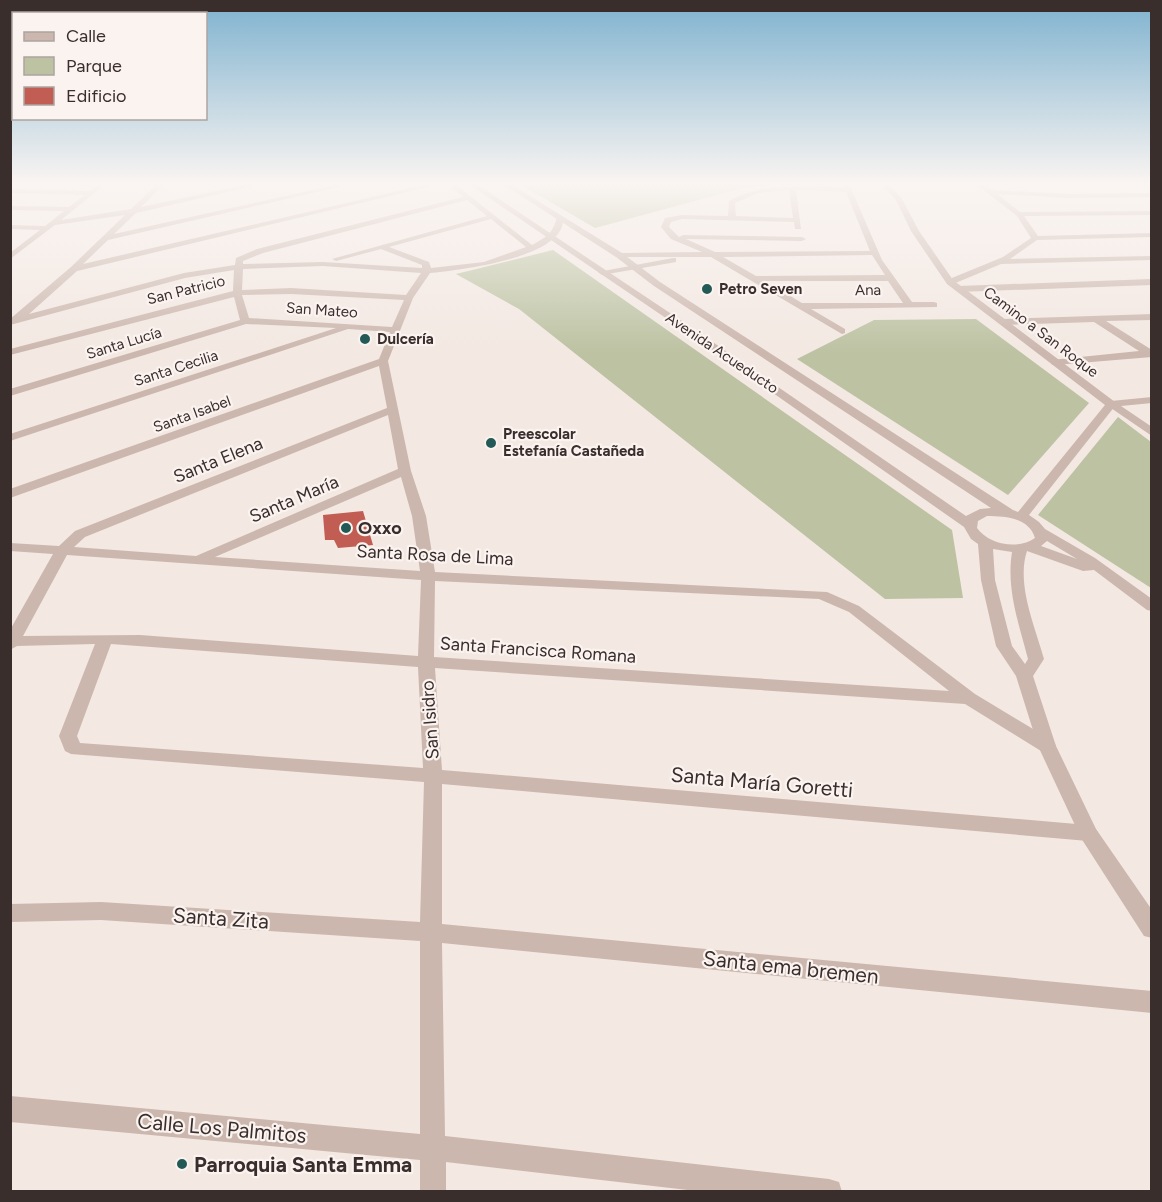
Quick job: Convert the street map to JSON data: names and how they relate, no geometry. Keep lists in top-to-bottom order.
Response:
{
  "streets": {
    "street": [
      "San Patricio",
      "Ana",
      "San Mateo",
      "Camino a San Roque",
      "Santa Lucía",
      "Avenida Acueducto",
      "Santa Cecilia",
      "Santa Isabel",
      "Santa Elena",
      "Santa María",
      "Santa Rosa de Lima",
      "Santa Francisca Romana",
      "San Isidro",
      "Santa María Goretti",
      "Santa Zita",
      "Santa ema bremen",
      "Calle Los Palmitos"
    ]
  },
  "crossings": [
    ["San Mateo", "Santa Lucía"],
    ["San Mateo", "Santa Cecilia"],
    ["Santa Isabel", "San Isidro"],
    ["Santa Elena", "Santa Rosa de Lima"],
    ["Santa Elena", "San Isidro"],
    ["Santa María", "Santa Rosa de Lima"],
    ["Santa María", "San Isidro"],
    ["Santa Rosa de Lima", "Santa Francisca Romana"],
    ["Santa Rosa de Lima", "San Isidro"],
    ["Santa Francisca Romana", "San Isidro"],
    ["San Isidro", "Santa María Goretti"],
    ["San Isidro", "Santa Zita"],
    ["San Isidro", "Santa ema bremen"],
    ["San Isidro", "Calle Los Palmitos"],
    ["Santa Zita", "Santa ema bremen"]
  ],
  "places": [
    "Petro Seven",
    "Dulcería",
    "Preescolar Estefanía Castañeda",
    "Oxxo",
    "Parroquia Santa Emma"
  ],
  "legend": ["Calle", "Parque", "Edificio"]
}
